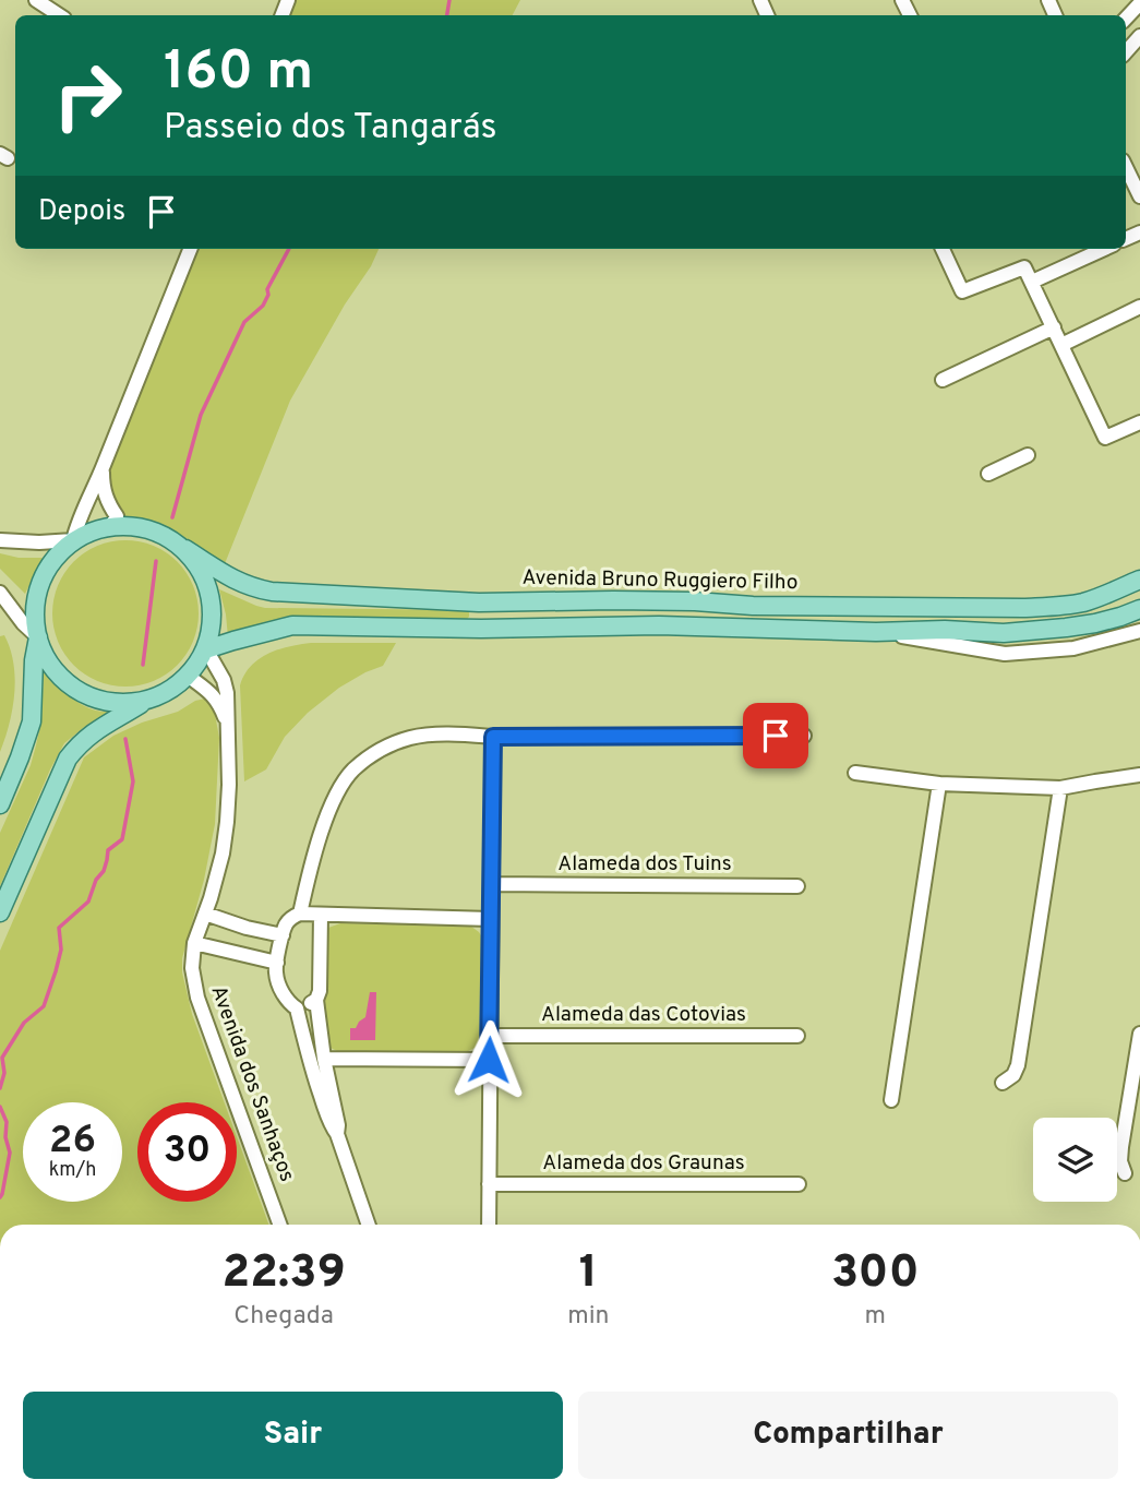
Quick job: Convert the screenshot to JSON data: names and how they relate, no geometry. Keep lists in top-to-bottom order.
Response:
{
  "streets": {
    "main road": ["Avenida Bruno Ruggiero Filho"],
    "street": [
      "Alameda dos Tuins",
      "Alameda das Cotovias",
      "Avenida dos Sanhaços",
      "Alameda dos Graunas"
    ]
  },
  "crossings": [
    ["Avenida Bruno Ruggiero Filho", "Avenida dos Sanhaços"]
  ],
  "page": {
    "turn": ["160 m", "Passeio dos Tangarás"],
    "then": "Depois",
    "speed": "26 km/h",
    "limit": "30",
    "eta": [
      "22:39",
      "Chegada",
      "1",
      "min",
      "300",
      "m"
    ],
    "buttons": ["Sair", "Compartilhar"]
  }
}
